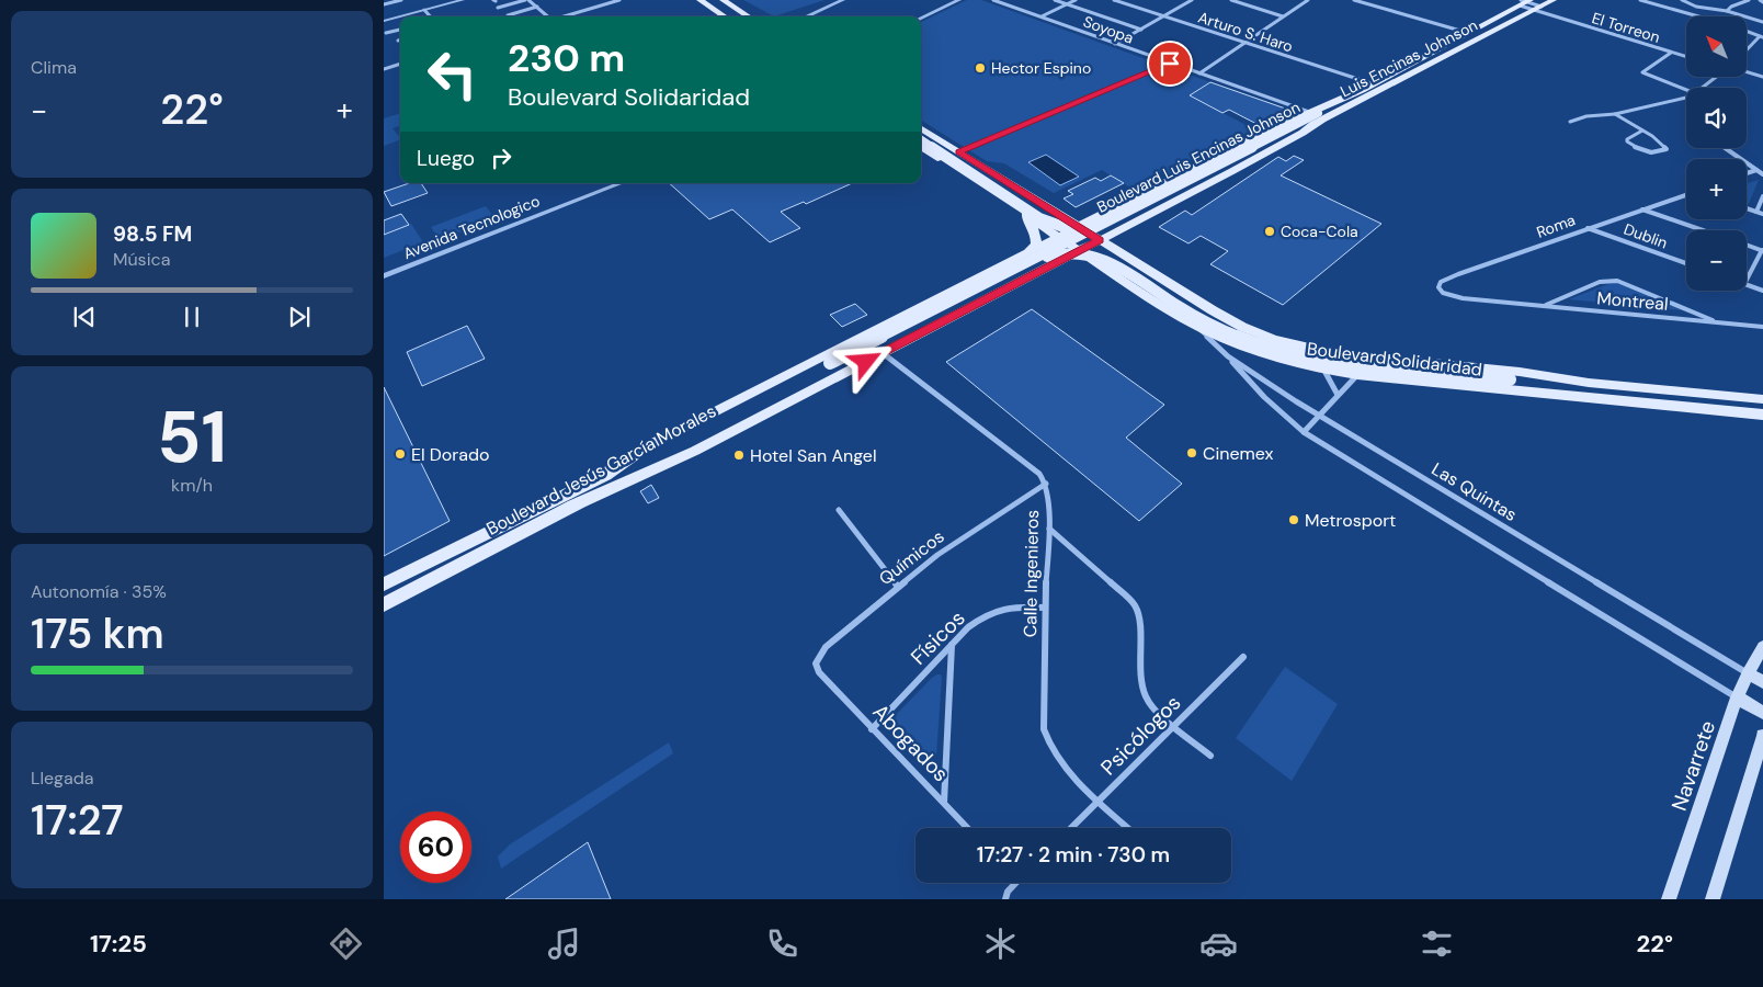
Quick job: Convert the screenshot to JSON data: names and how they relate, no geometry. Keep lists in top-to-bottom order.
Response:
{
  "streets": {
    "main road": [
      "Luis Encinas Johnson",
      "Boulevard Luis Encinas Johnson",
      "Boulevard Solidaridad",
      "Boulevard Jesús García Morales",
      "Navarrete"
    ],
    "street": [
      "El Torreon",
      "Soyopa",
      "Arturo S. Haro",
      "Roma",
      "Avenida Tecnologico",
      "Dublin",
      "Montreal",
      "Las Quintas",
      "Químicos",
      "Calle Ingenieros",
      "Físicos",
      "Psicólogos",
      "Abogados"
    ]
  },
  "crossings": [
    ["El Torreon", "Luis Encinas Johnson"],
    ["Soyopa", "Luis Encinas Johnson"],
    ["Soyopa", "Boulevard Luis Encinas Johnson"],
    ["Arturo S. Haro", "Luis Encinas Johnson"],
    ["Luis Encinas Johnson", "Boulevard Luis Encinas Johnson"],
    ["Boulevard Luis Encinas Johnson", "Boulevard Jesús García Morales"],
    ["Roma", "Dublin"],
    ["Roma", "Montreal"],
    ["Boulevard Solidaridad", "Las Quintas"],
    ["Las Quintas", "Navarrete"],
    ["Químicos", "Calle Ingenieros"],
    ["Químicos", "Abogados"],
    ["Calle Ingenieros", "Físicos"],
    ["Calle Ingenieros", "Psicólogos"],
    ["Físicos", "Abogados"]
  ],
  "places": [
    "Hector Espino",
    "Coca-Cola",
    "Cinemex",
    "El Dorado",
    "Hotel San Angel",
    "Metrosport"
  ],
  "north": "top left",
  "page": {
    "tile": [
      "Clima",
      ["51", "km/h"],
      ["Autonomía · 35%", "175 km"],
      ["Llegada", "17:27"]
    ],
    "map_buttons": ["+", "−"],
    "turn": ["230 m", "Boulevard Solidaridad"],
    "heat": ["−", "22°", "+"],
    "then": "Luego",
    "song": ["98.5 FM", "Música"],
    "limit": "60",
    "trip": "17:27 · 2 min · 730 m",
    "tabs": ["17:25", "22°"]
  }
}
